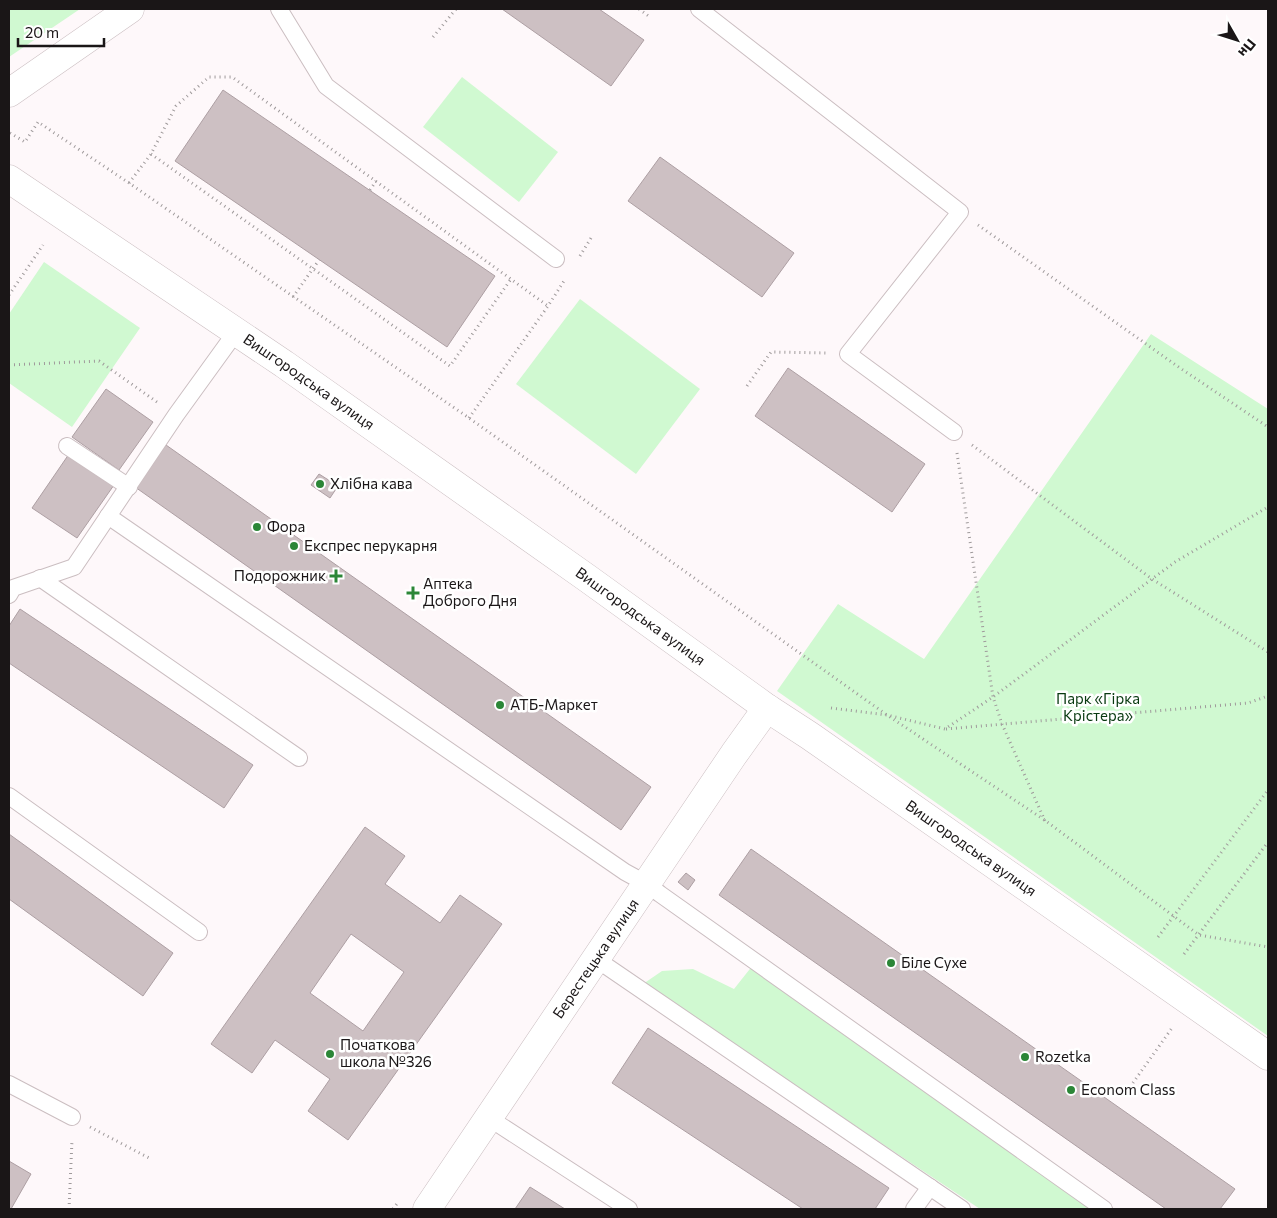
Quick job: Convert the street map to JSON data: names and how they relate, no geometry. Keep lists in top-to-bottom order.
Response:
{
  "streets": {
    "main road": ["Вишгородська вулиця", "Берестецька вулиця"]
  },
  "crossings": [
    ["Вишгородська вулиця", "Берестецька вулиця"]
  ],
  "parks": ["Парк «Гірка Крістера»"],
  "places": {
    "other": [
      "Хлібна кава",
      "Фора",
      "Експрес перукарня",
      "АТБ-Маркет",
      "Біле Сухе",
      "Початкова школа №326",
      "Rozetka",
      "Econom Class"
    ],
    "health": ["Подорожник", "Аптека Доброго Дня"]
  },
  "scale_bar": "20 m",
  "north": "bottom right"
}
